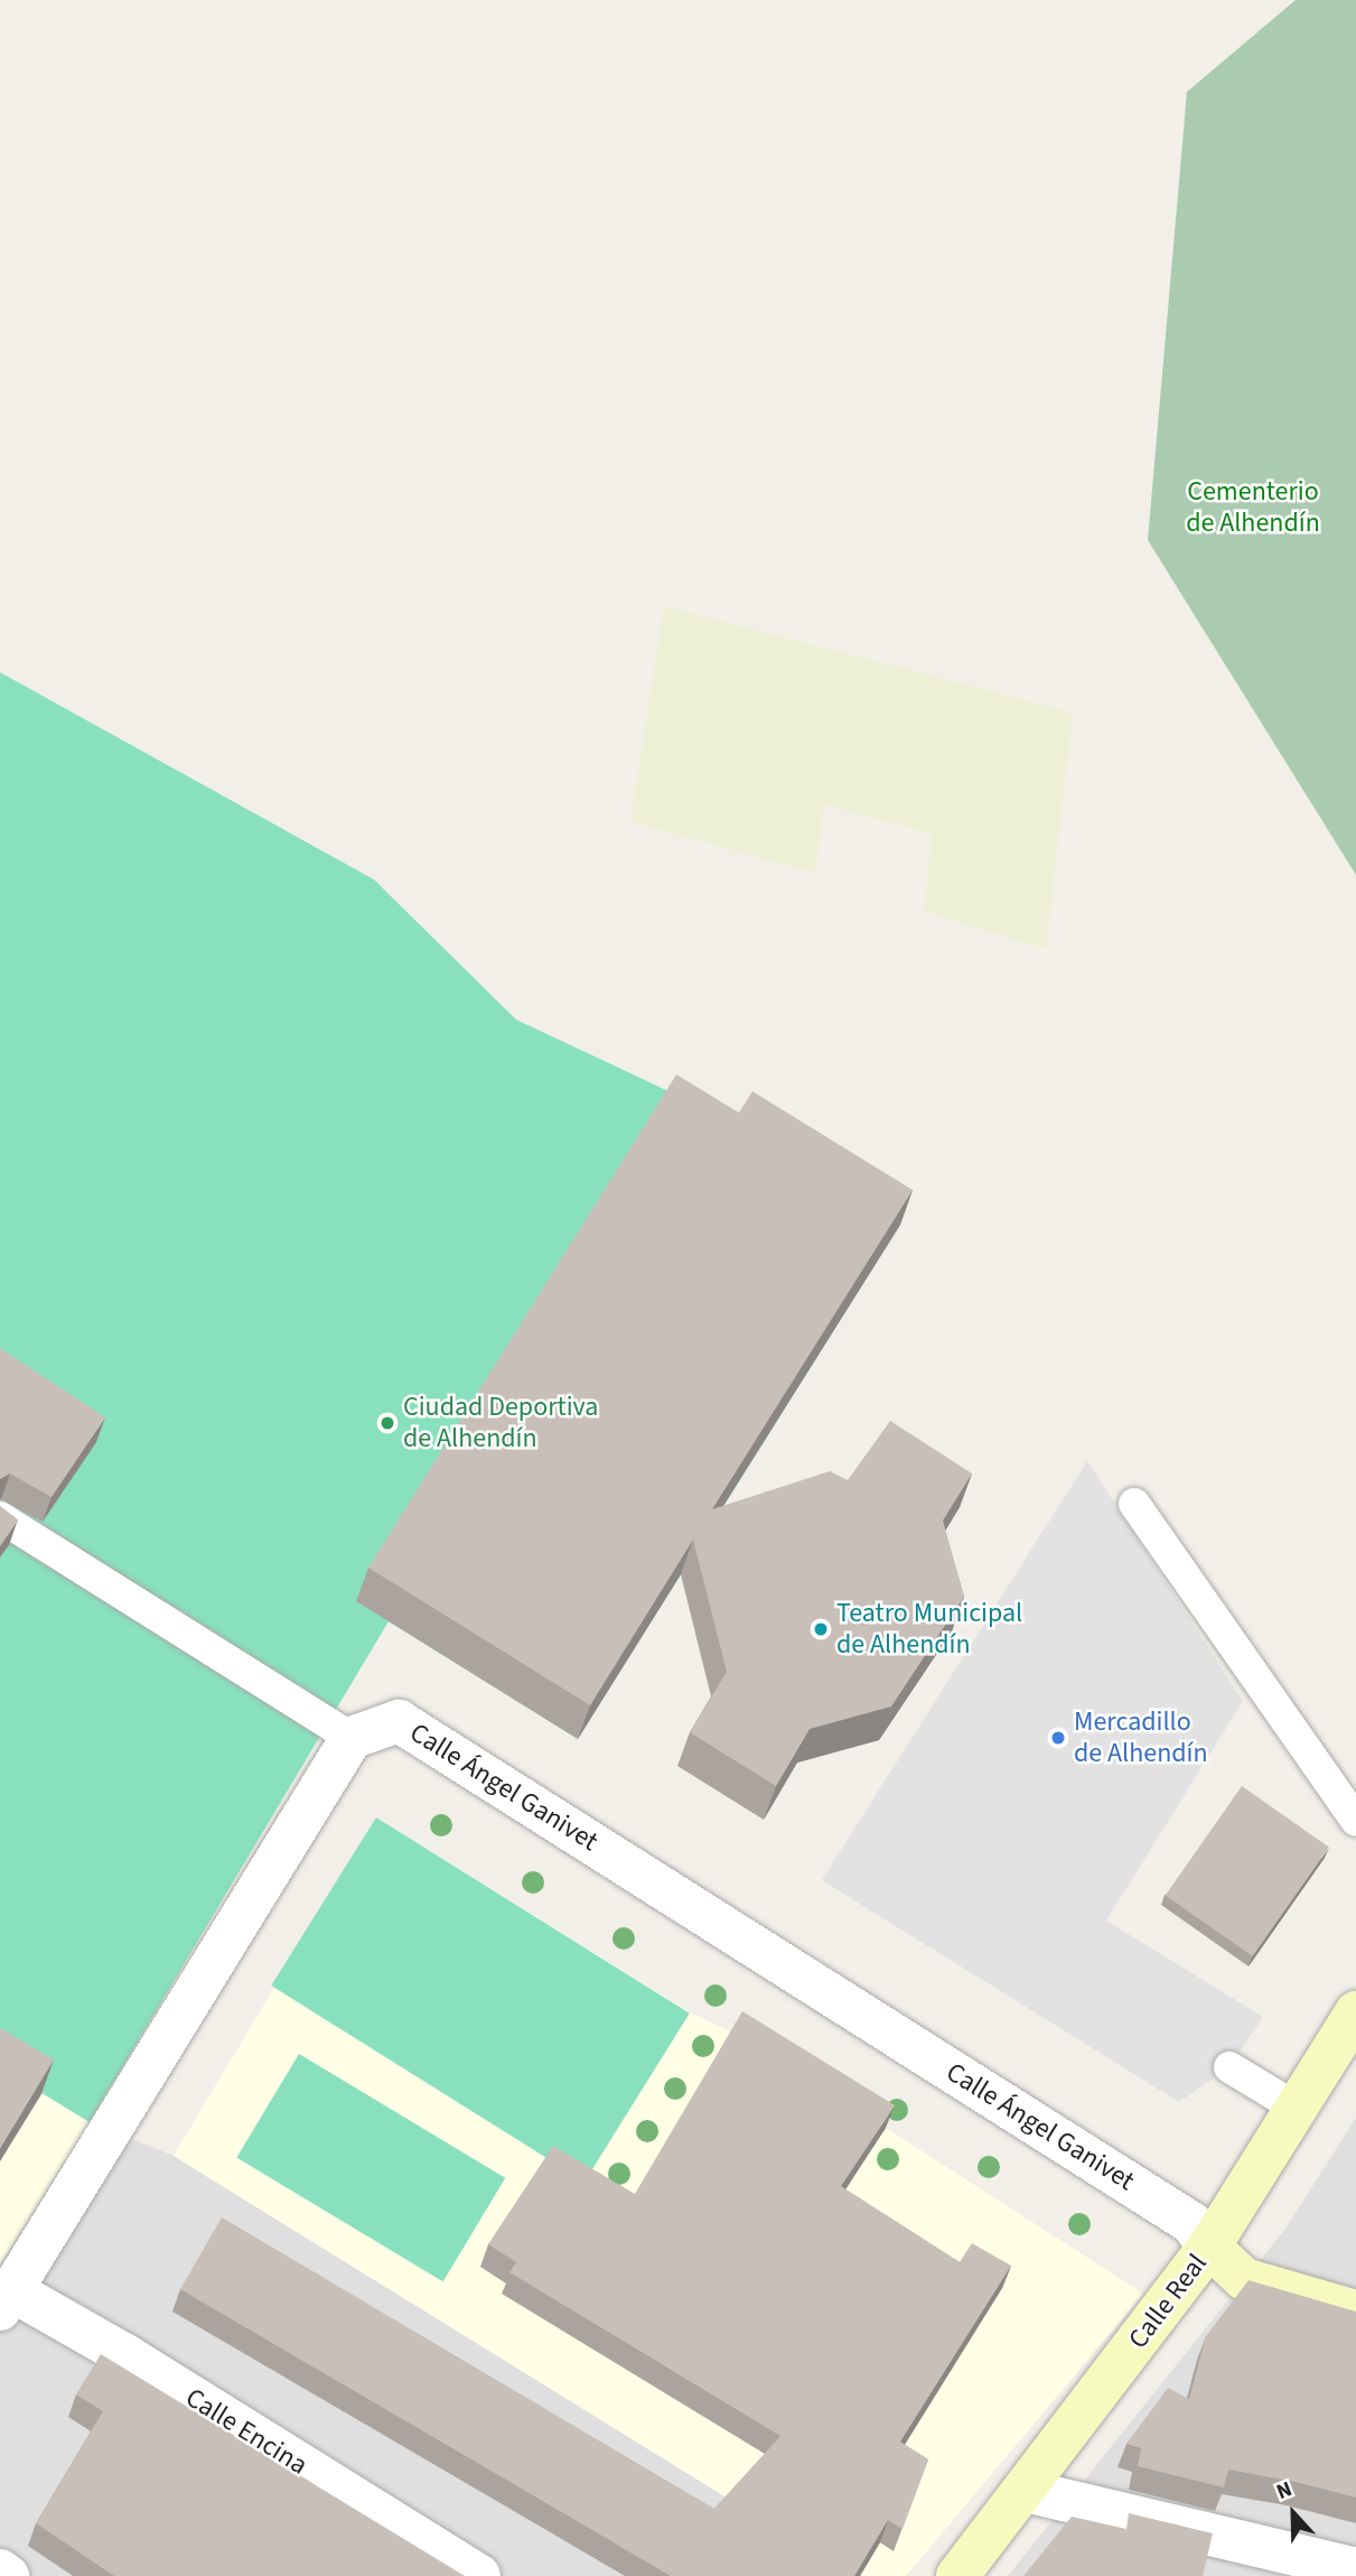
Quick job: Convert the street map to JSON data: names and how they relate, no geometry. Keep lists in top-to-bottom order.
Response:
{
  "streets": {
    "street": ["Calle Ángel Ganivet", "Calle Real", "Calle Encina"]
  },
  "crossings": [
    ["Calle Ángel Ganivet", "Calle Real"]
  ],
  "parks": ["Cementerio de Alhendín"],
  "places": ["Ciudad Deportiva de Alhendín", "Teatro Municipal de Alhendín", "Mercadillo de Alhendín"],
  "north": "top"
}
